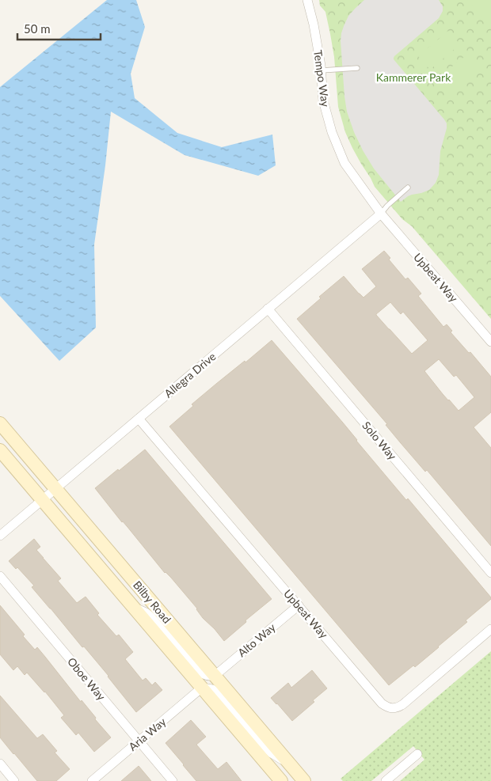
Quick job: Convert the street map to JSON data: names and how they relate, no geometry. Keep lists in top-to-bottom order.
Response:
{
  "streets": {
    "street": [
      "Tempo Way",
      "Upbeat Way",
      "Allegra Drive",
      "Solo Way",
      "Bilby Road",
      "Alto Way",
      "Oboe Way",
      "Aria Way"
    ]
  },
  "crossings": [
    ["Tempo Way", "Upbeat Way"],
    ["Tempo Way", "Allegra Drive"],
    ["Upbeat Way", "Allegra Drive"],
    ["Upbeat Way", "Alto Way"],
    ["Allegra Drive", "Solo Way"],
    ["Allegra Drive", "Bilby Road"],
    ["Bilby Road", "Alto Way"],
    ["Bilby Road", "Aria Way"],
    ["Oboe Way", "Aria Way"]
  ],
  "parks": ["Kammerer Park"],
  "scale_bar": "50 m"
}
